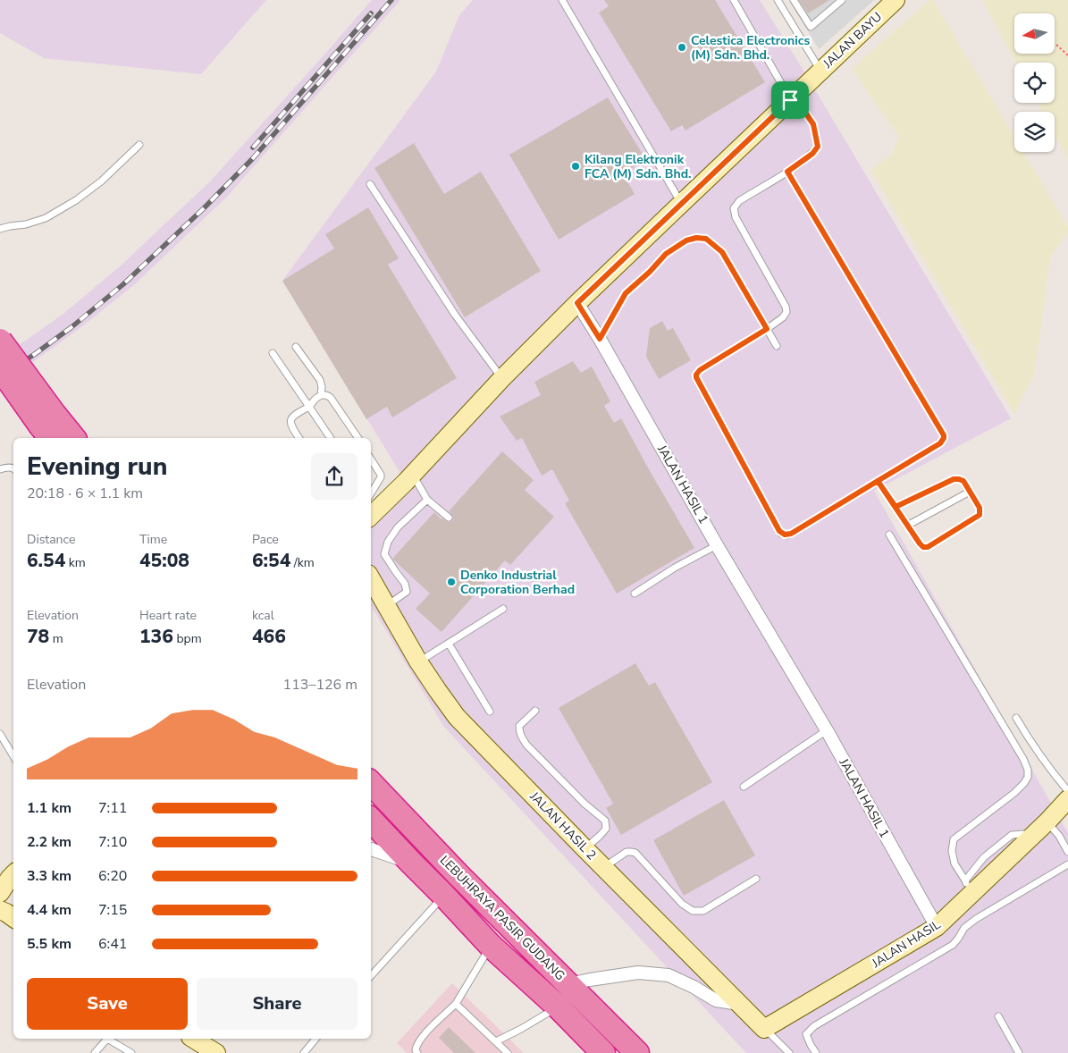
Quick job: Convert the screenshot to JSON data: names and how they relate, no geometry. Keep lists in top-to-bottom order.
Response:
{
  "streets": {
    "highway": ["LEBUHRAYA PASIR GUDANG"],
    "street": [
      "JALAN BAYU",
      "JALAN HASIL 1",
      "JALAN HASIL 2",
      "JALAN HASIL"
    ]
  },
  "crossings": [
    ["JALAN BAYU", "JALAN HASIL 1"],
    ["JALAN HASIL 1", "JALAN HASIL"],
    ["JALAN HASIL 2", "JALAN HASIL"]
  ],
  "places": ["Celestica Electronics (M) Sdn. Bhd.", "Kilang Elektronik FCA (M) Sdn. Bhd.", "Denko Industrial Corporation Berhad"],
  "north": "left",
  "page": {
    "heading": ["Evening run", "20:18 · 6 × 1.1 km"],
    "stats": [
      ["Distance", "6.54 km"],
      ["Time", "45:08"],
      ["Pace", "6:54 /km"],
      ["Elevation", "78 m"],
      ["Heart rate", "136 bpm"],
      ["kcal", "466"]
    ],
    "chart": ["Elevation", "113–126 m"],
    "list": [
      {
        "name": "1.1 km",
        "note": "7:11"
      },
      {
        "name": "2.2 km",
        "note": "7:10"
      },
      {
        "name": "3.3 km",
        "note": "6:20"
      },
      {
        "name": "4.4 km",
        "note": "7:15"
      },
      {
        "name": "5.5 km",
        "note": "6:41"
      }
    ],
    "buttons": ["Save", "Share"]
  }
}
